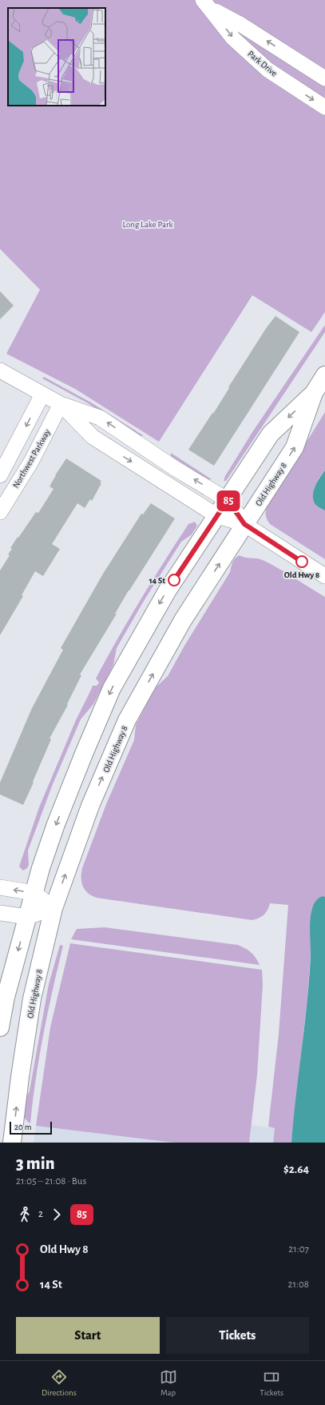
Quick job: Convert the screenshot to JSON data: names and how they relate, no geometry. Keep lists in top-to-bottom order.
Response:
{
  "streets": {
    "street": ["Park Drive", "Northwest Parkway", "Old Highway 8"]
  },
  "parks": ["Long Lake Park"],
  "places": ["Old Hwy 8", "14 St"],
  "lines": ["bus line 85"],
  "scale_bar": "20 m",
  "page": {
    "on_map": "85",
    "scale": "20 m",
    "heading": ["3 min", "21:05 – 21:08 · Bus", "$2.64"],
    "legs": ["2", "85"],
    "list": [
      {
        "name": "Old Hwy 8",
        "value": "21:07"
      },
      {
        "name": "14 St",
        "value": "21:08"
      }
    ],
    "buttons": ["Start", "Tickets"],
    "tabs": ["Directions", "Map", "Tickets"]
  }
}
